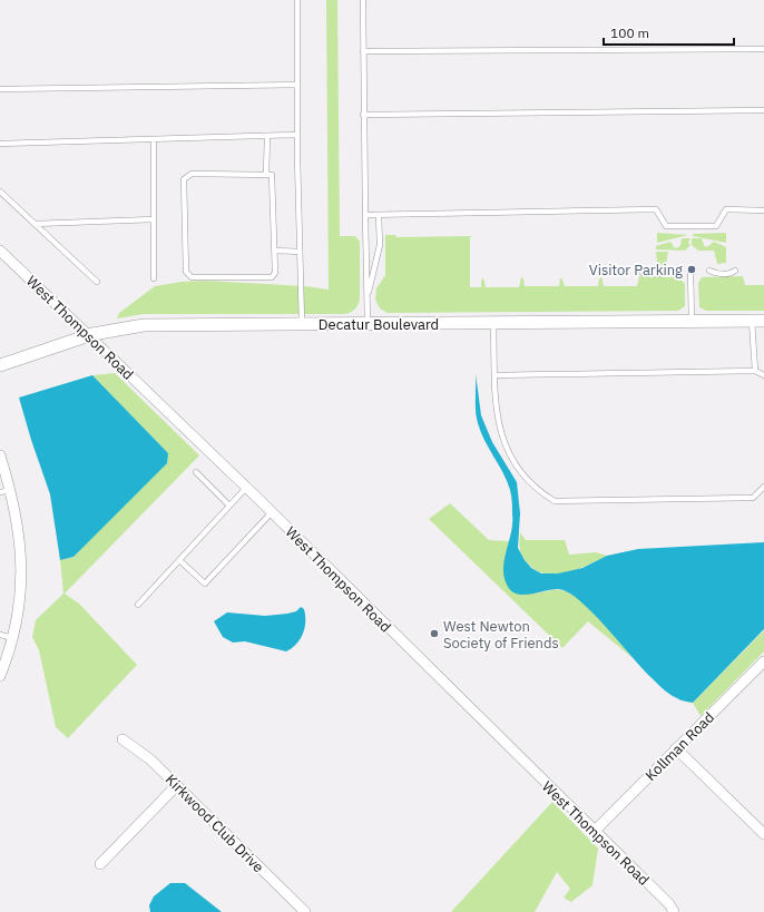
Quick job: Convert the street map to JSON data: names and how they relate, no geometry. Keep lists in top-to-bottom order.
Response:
{
  "streets": {
    "street": [
      "Decatur Boulevard",
      "West Thompson Road",
      "Kollman Road",
      "Kirkwood Club Drive"
    ]
  },
  "crossings": [
    ["Decatur Boulevard", "West Thompson Road"],
    ["West Thompson Road", "Kollman Road"]
  ],
  "places": ["Visitor Parking", "West Newton Society of Friends"],
  "scale_bar": "100 m"
}
